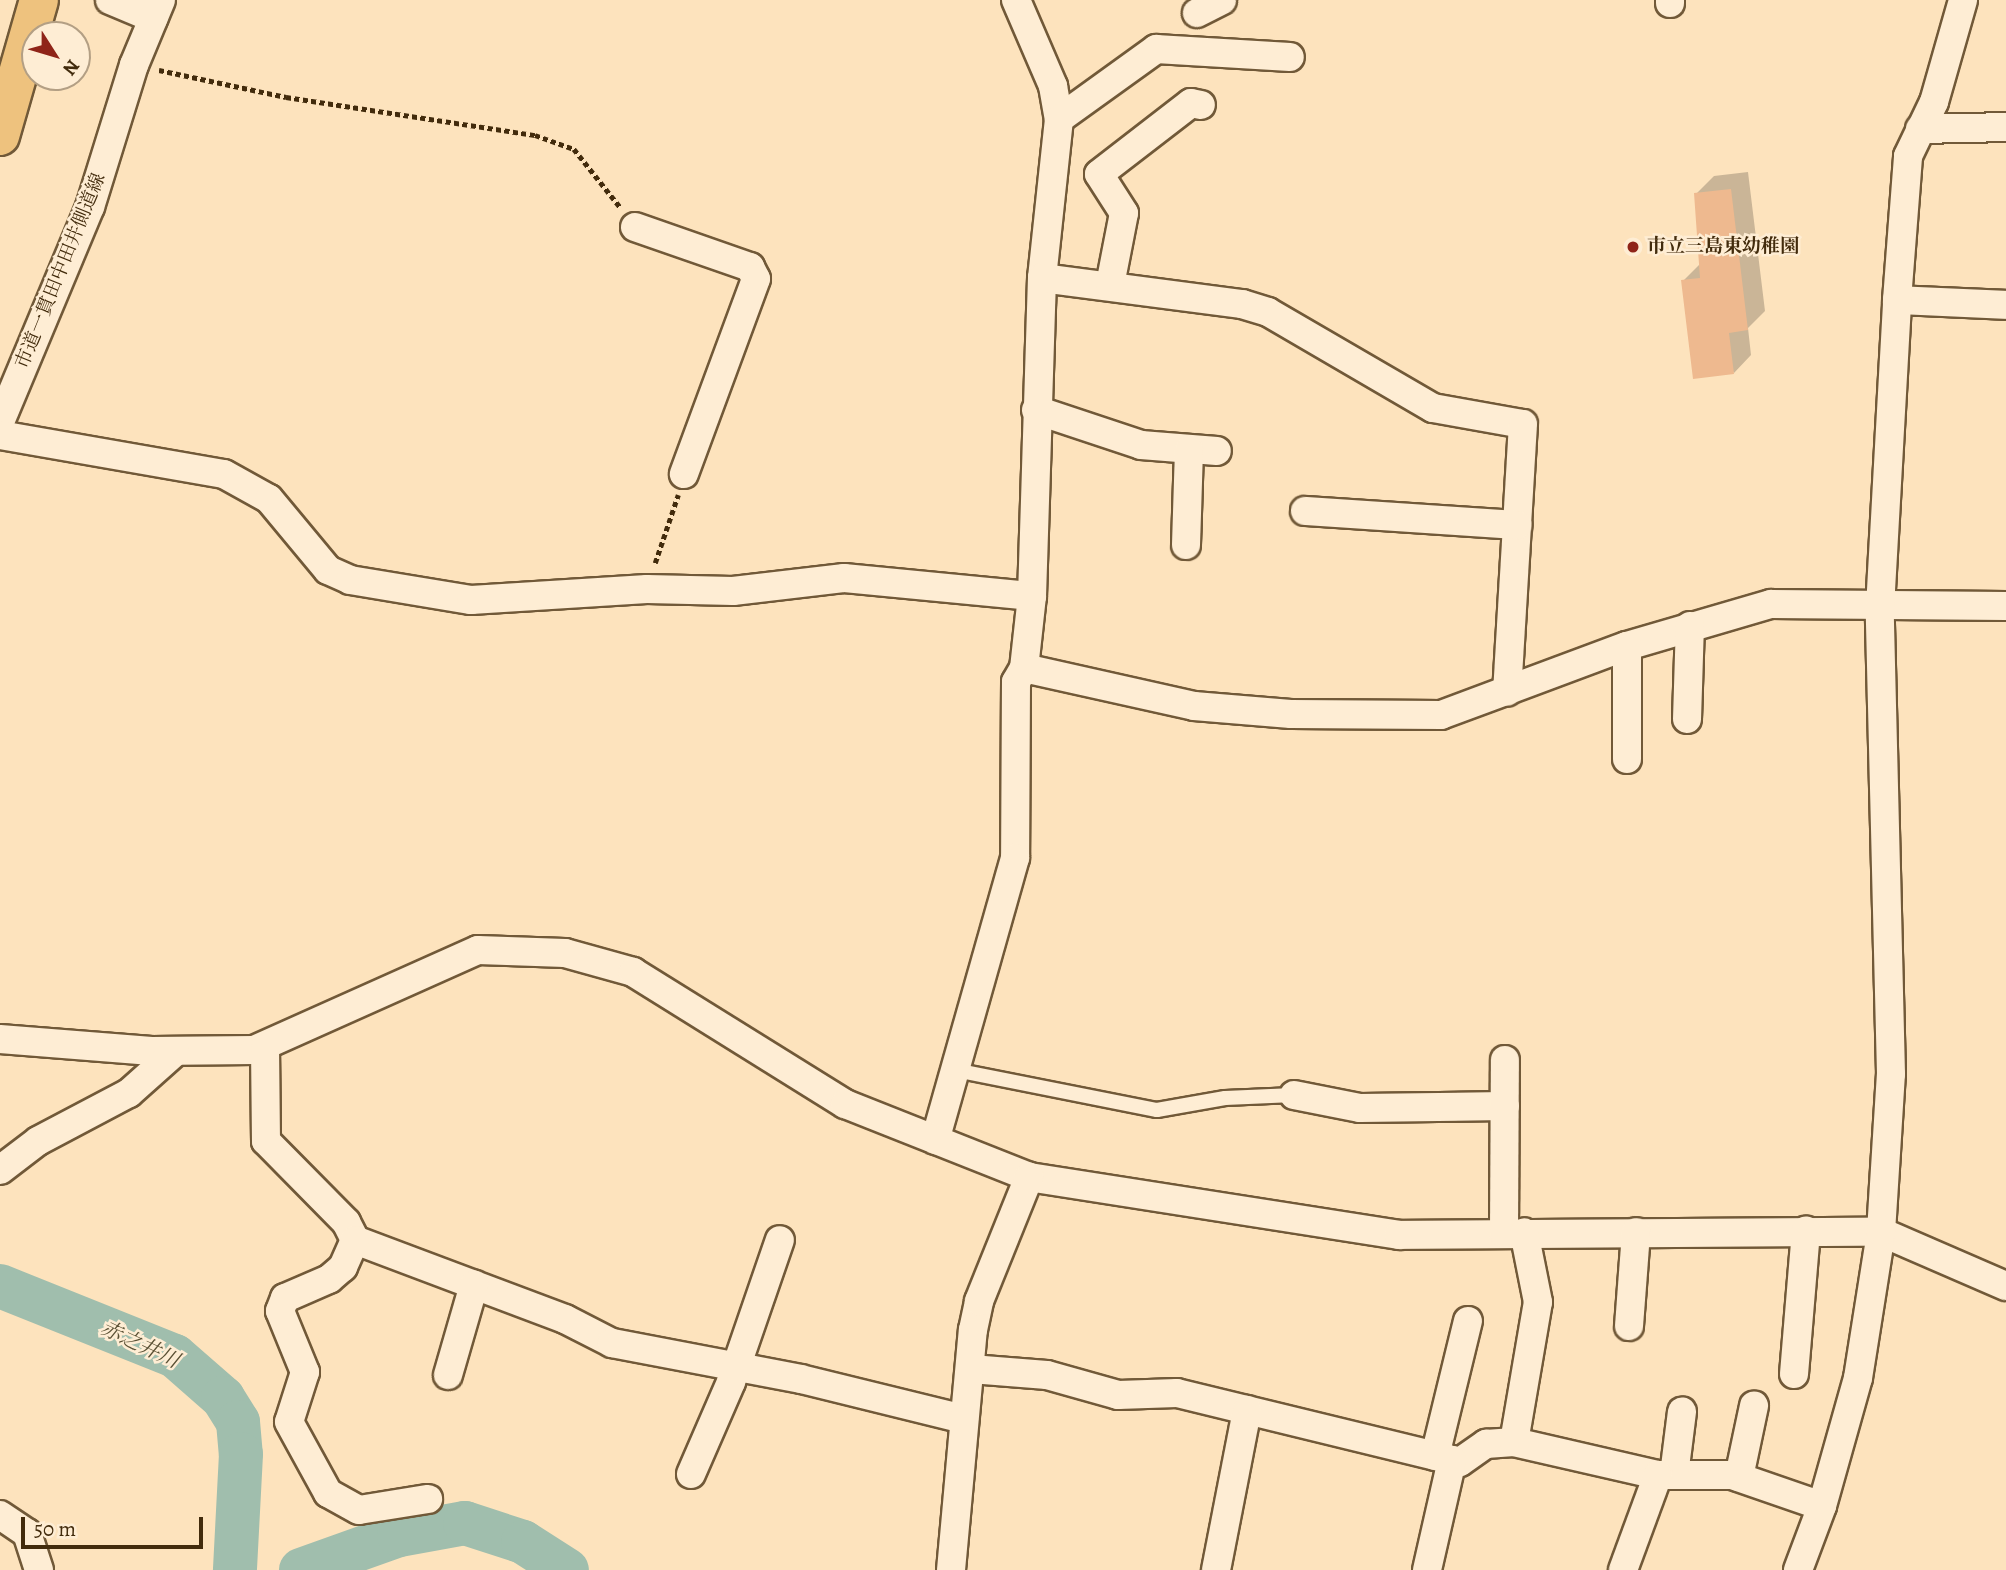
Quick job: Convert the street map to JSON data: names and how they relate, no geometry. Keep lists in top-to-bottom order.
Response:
{
  "streets": {
    "street": ["市道一貫田中田井側道線"]
  },
  "water": ["赤之井川"],
  "places": ["市立三島東幼稚園"],
  "scale_bar": "50 m",
  "north": "bottom right"
}
